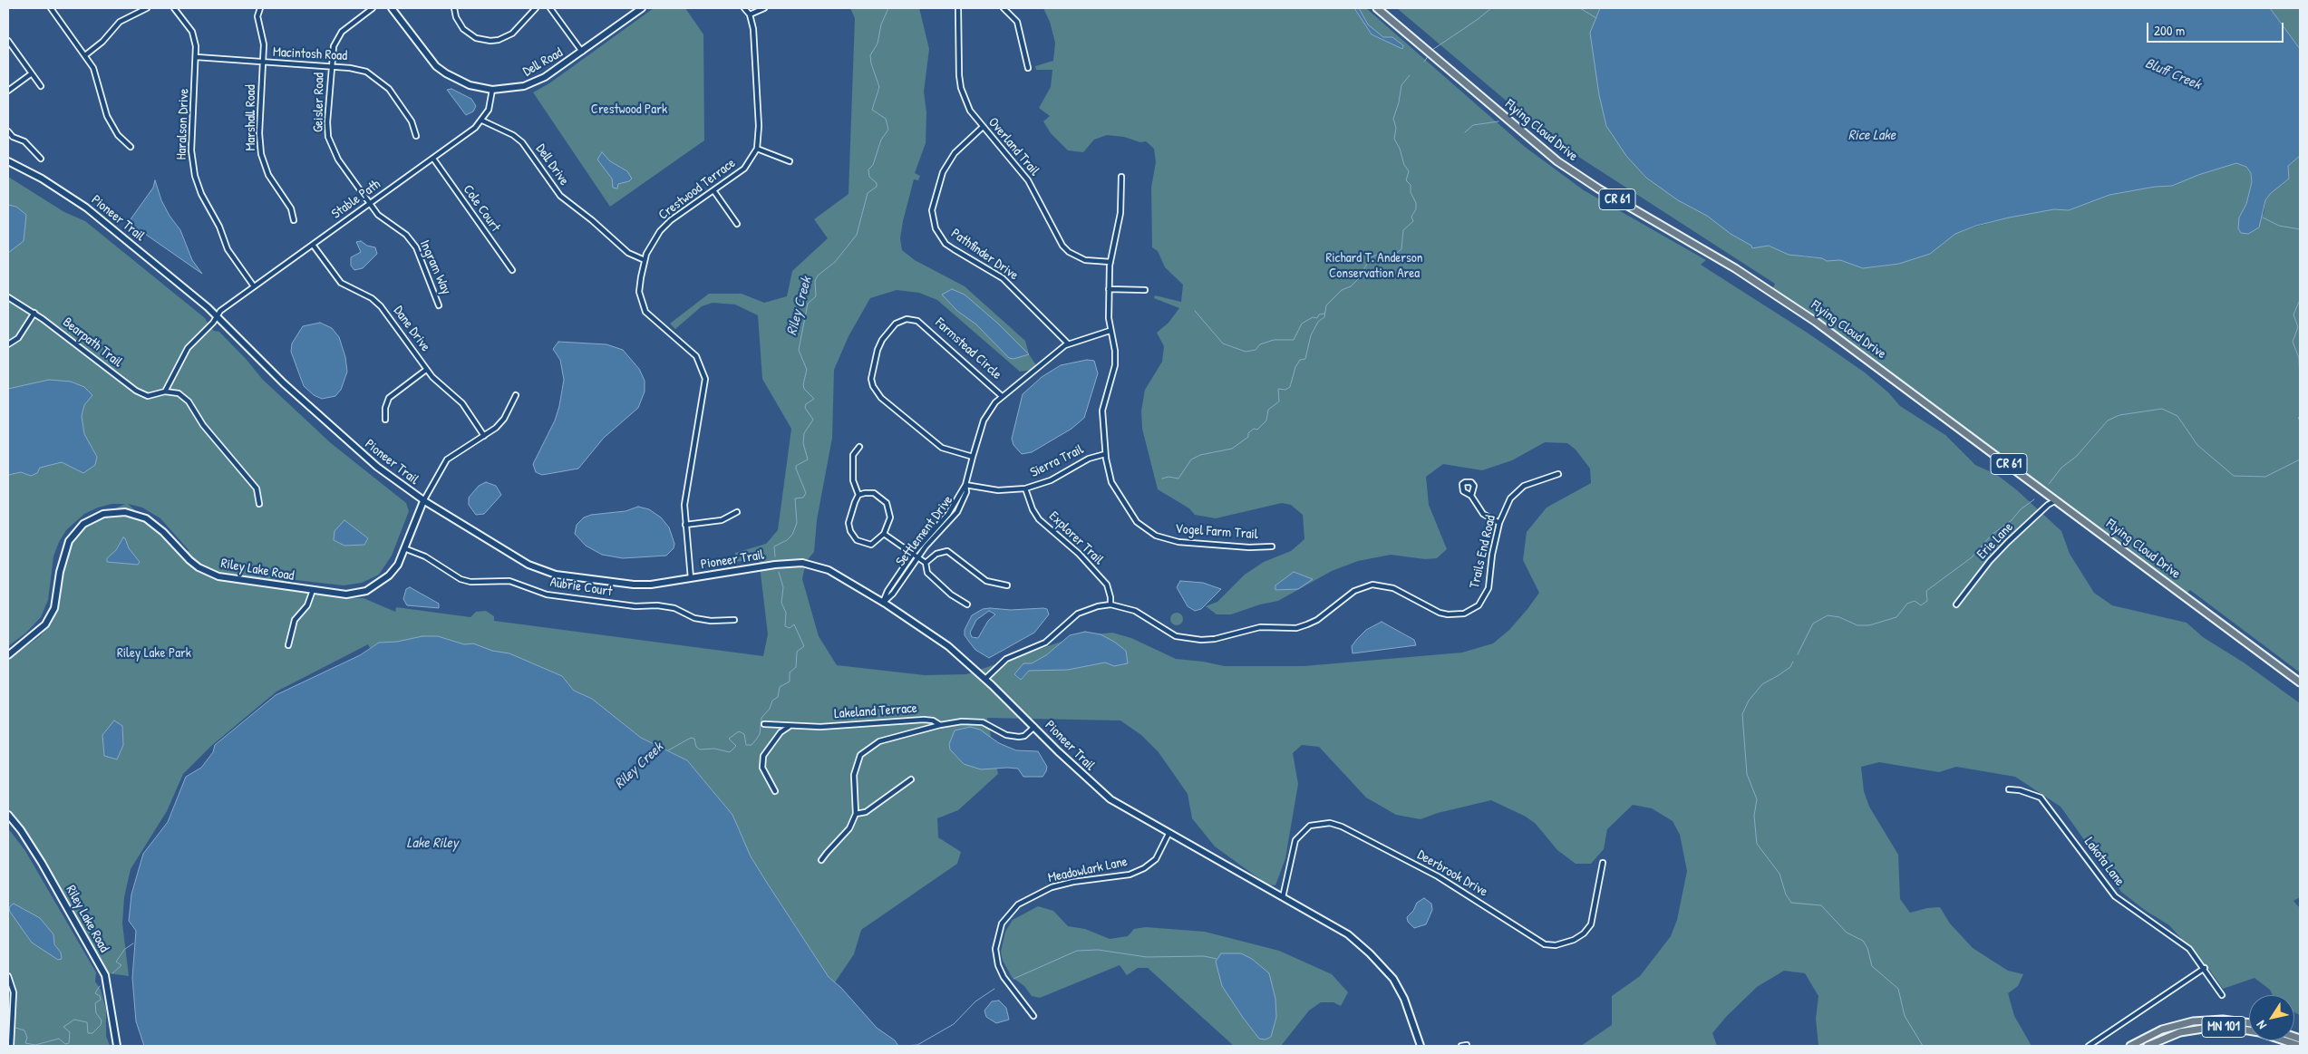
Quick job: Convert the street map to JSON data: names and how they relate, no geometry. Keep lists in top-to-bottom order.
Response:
{
  "streets": {
    "main road": [
      "Dell Road",
      "Flying Cloud Drive",
      "CR 61",
      "Pioneer Trail",
      "Riley Lake Road",
      "MN 101"
    ],
    "street": [
      "Macintosh Road",
      "Geisler Road",
      "Marshall Road",
      "Haralson Drive",
      "Overland Trail",
      "Dell Drive",
      "Crestwood Terrace",
      "Stable Path",
      "Cole Court",
      "Pathfinder Drive",
      "Ingram Way",
      "Dane Drive",
      "Bearpath Trail",
      "Farmstead Circle",
      "Sierra Trail",
      "Settlement Drive",
      "Vogel Farm Trail",
      "Explorer Trail",
      "Erie Lane",
      "Trails End Road",
      "Aubrie Court",
      "Lakeland Terrace",
      "Lakota Lane",
      "Meadowlark Lane",
      "Deerbrook Drive"
    ]
  },
  "crossings": [
    ["Macintosh Road", "Geisler Road"],
    ["Macintosh Road", "Marshall Road"],
    ["Macintosh Road", "Haralson Drive"],
    ["Geisler Road", "Stable Path"],
    ["Geisler Road", "Ingram Way"],
    ["Haralson Drive", "Stable Path"],
    ["Flying Cloud Drive", "Erie Lane"],
    ["Overland Trail", "Pathfinder Drive"],
    ["Overland Trail", "Vogel Farm Trail"],
    ["Dell Drive", "Crestwood Terrace"],
    ["Dell Drive", "Stable Path"],
    ["Crestwood Terrace", "Pioneer Trail"],
    ["Stable Path", "Cole Court"],
    ["Stable Path", "Pioneer Trail"],
    ["Stable Path", "Ingram Way"],
    ["Stable Path", "Dane Drive"],
    ["Pioneer Trail", "Settlement Drive"],
    ["Pioneer Trail", "Trails End Road"],
    ["Pioneer Trail", "Riley Lake Road"],
    ["Pioneer Trail", "Lakeland Terrace"],
    ["Pioneer Trail", "Meadowlark Lane"],
    ["Pioneer Trail", "Deerbrook Drive"],
    ["Pathfinder Drive", "Settlement Drive"],
    ["Dane Drive", "Riley Lake Road"],
    ["Farmstead Circle", "Settlement Drive"],
    ["Sierra Trail", "Settlement Drive"],
    ["Sierra Trail", "Vogel Farm Trail"],
    ["Sierra Trail", "Explorer Trail"],
    ["Settlement Drive", "Vogel Farm Trail"],
    ["Explorer Trail", "Trails End Road"],
    ["Riley Lake Road", "Aubrie Court"]
  ],
  "water": [
    "Bluff Creek",
    "Rice Lake",
    "Riley Creek",
    "Lake Riley"
  ],
  "parks": ["Crestwood Park", "Richard T. Anderson Conservation Area", "Riley Lake Park"],
  "scale_bar": "200 m",
  "north": "bottom left"
}
